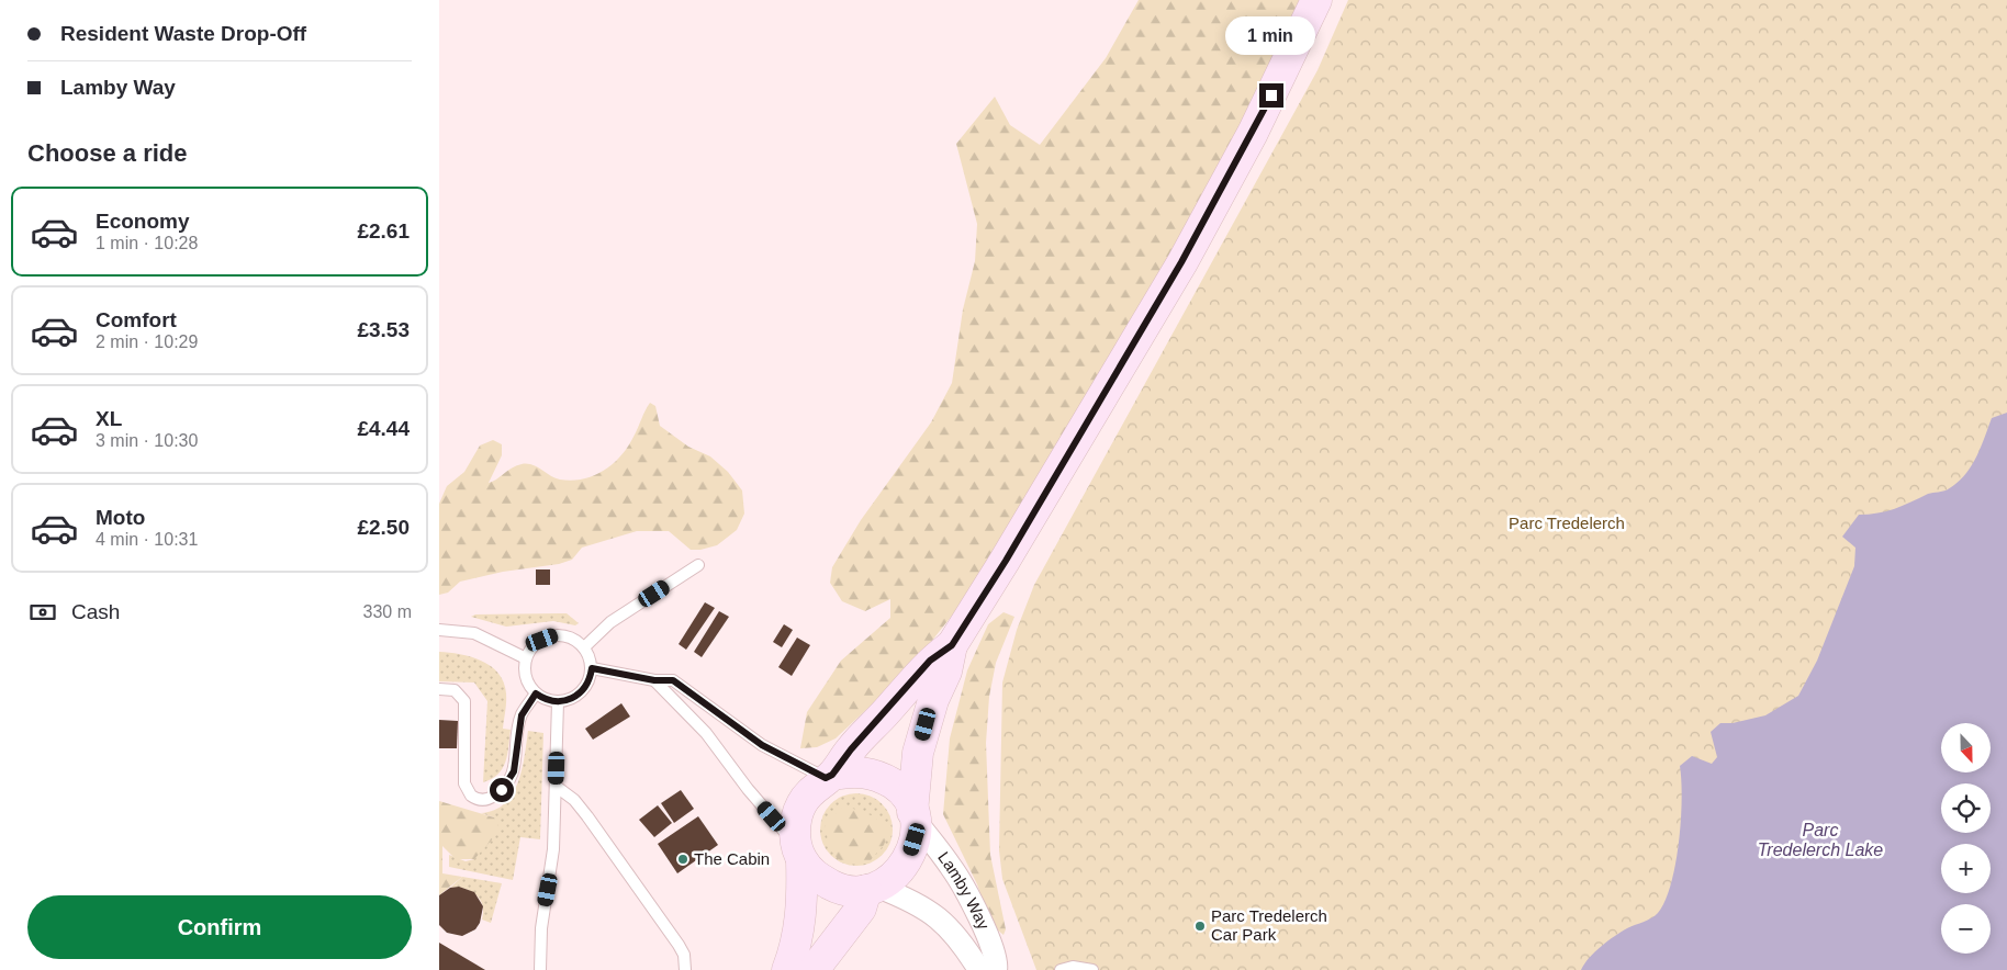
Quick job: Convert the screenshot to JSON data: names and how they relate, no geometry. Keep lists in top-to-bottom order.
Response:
{
  "streets": {
    "street": ["Lamby Way"]
  },
  "water": ["Parc Tredelerch Lake"],
  "parks": ["Parc Tredelerch"],
  "places": ["The Cabin", "Parc Tredelerch Car Park"],
  "north": "bottom",
  "page": {
    "banner": ["Resident Waste Drop-Off", "Lamby Way"],
    "bubble": "1 min",
    "heading": "Choose a ride",
    "list": [
      {
        "name": "Economy",
        "note": "1 min · 10:28",
        "value": "£2.61"
      },
      {
        "name": "Comfort",
        "note": "2 min · 10:29",
        "value": "£3.53"
      },
      {
        "name": "XL",
        "note": "3 min · 10:30",
        "value": "£4.44"
      },
      {
        "name": "Moto",
        "note": "4 min · 10:31",
        "value": "£2.50"
      }
    ],
    "pay": ["Cash", "330 m"],
    "map_buttons": ["+", "−"],
    "buttons": "Confirm"
  }
}
